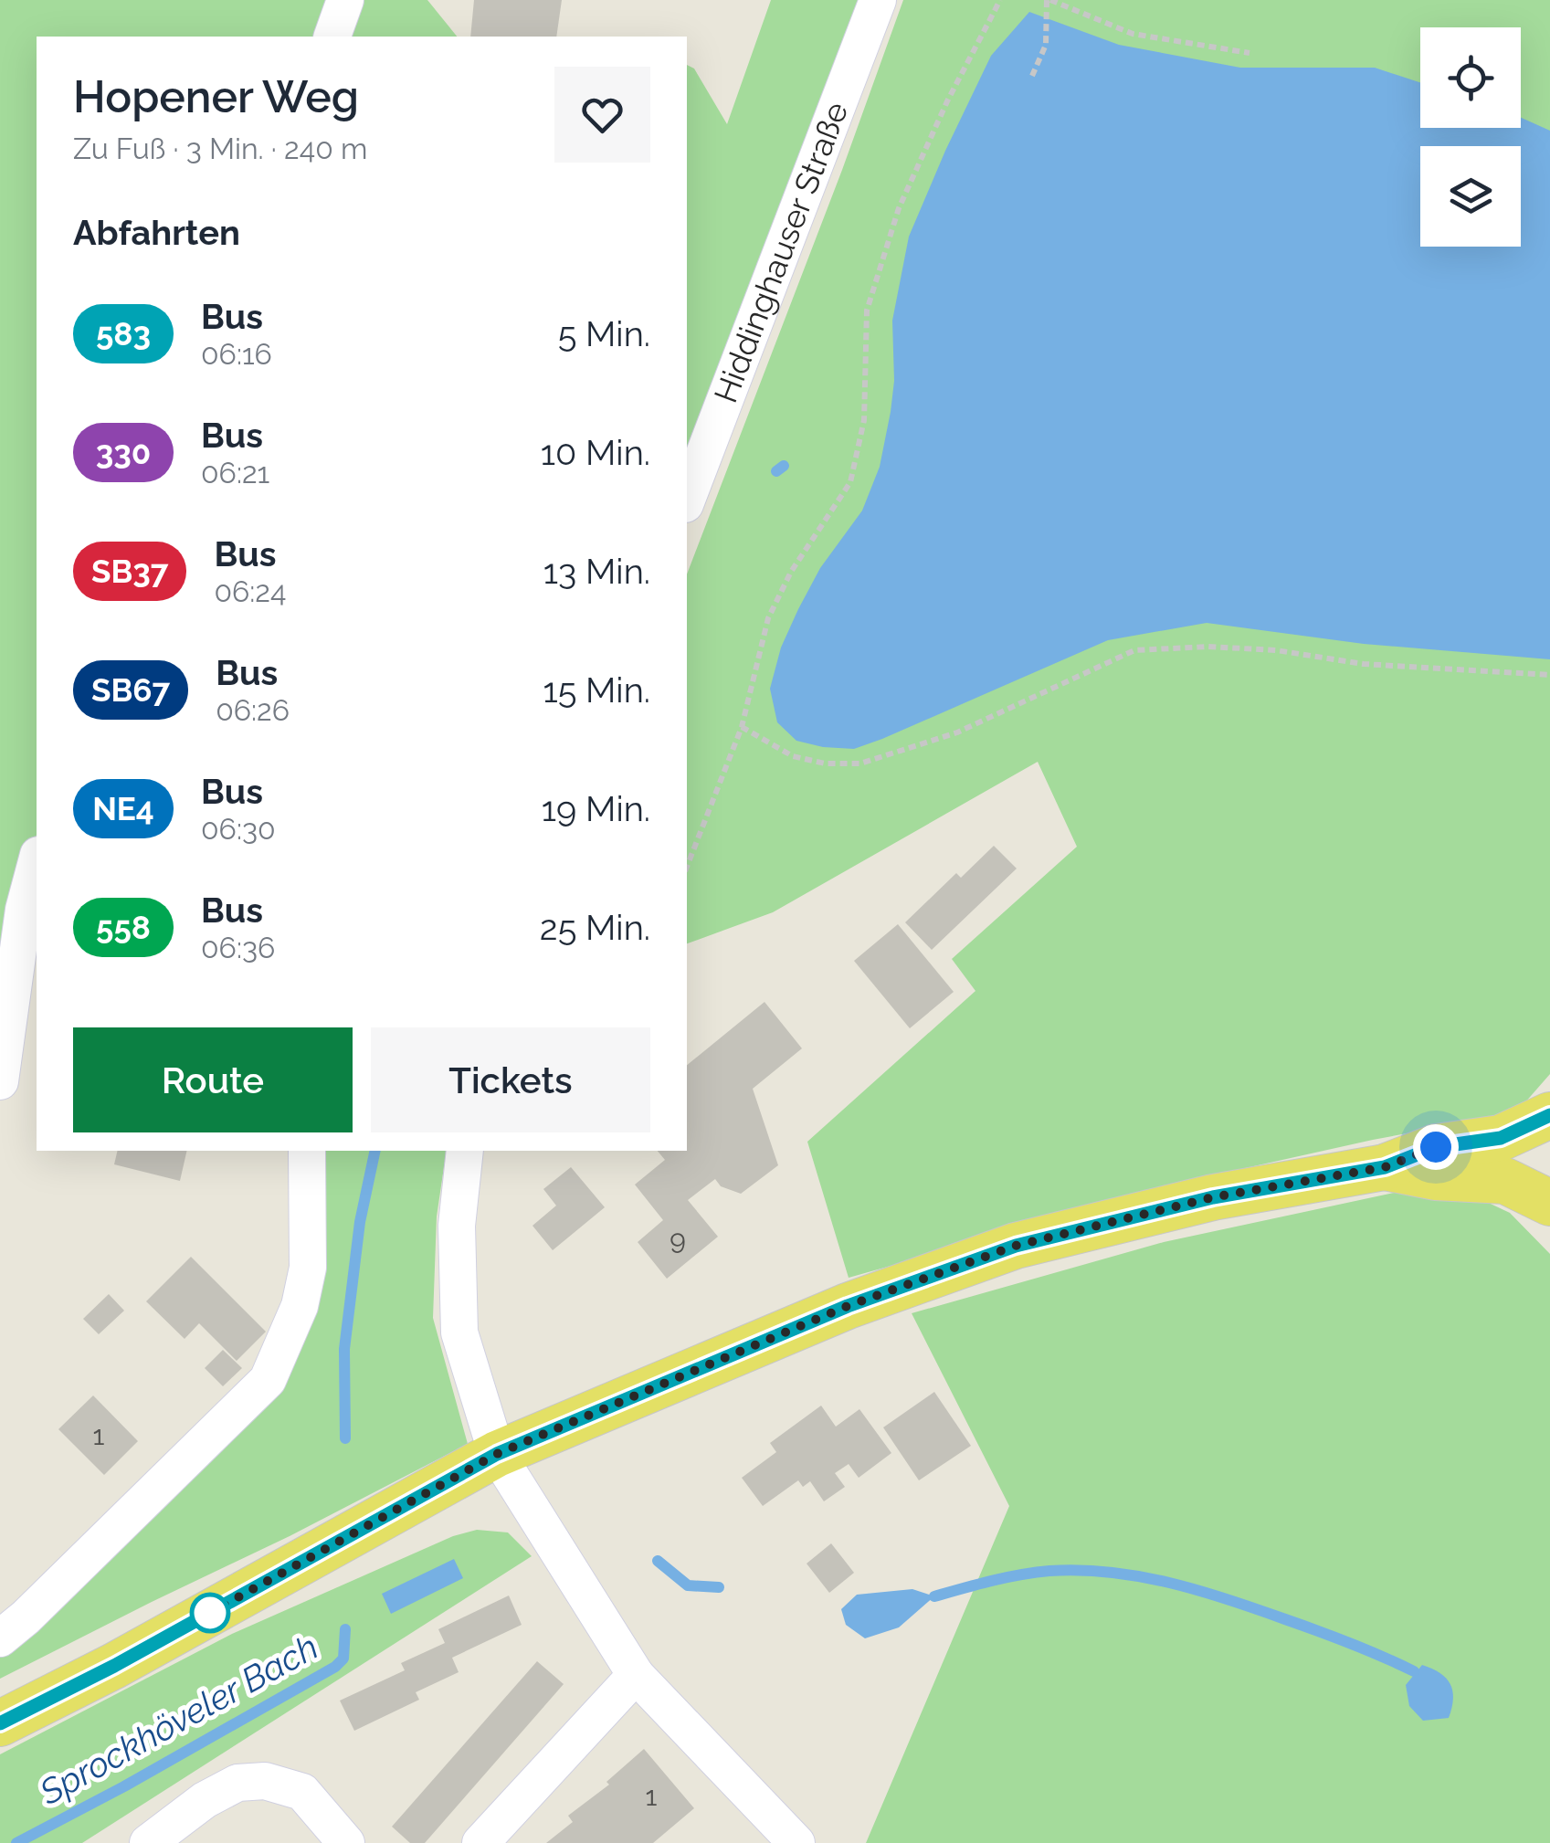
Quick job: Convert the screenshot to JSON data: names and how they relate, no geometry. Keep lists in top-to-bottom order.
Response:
{
  "streets": {
    "street": ["Hiddinghauser Straße"]
  },
  "water": ["Sprockhöveler Bach"],
  "lines": ["bus line 583"],
  "house_numbers": ["9", "1", "1"],
  "page": {
    "heading": [
      ["Hopener Weg", "Zu Fuß · 3 Min. · 240 m"],
      "Abfahrten"
    ],
    "list": [
      {
        "mark": "583",
        "name": "Bus",
        "note": "06:16",
        "value": "5 Min."
      },
      {
        "mark": "330",
        "name": "Bus",
        "note": "06:21",
        "value": "10 Min."
      },
      {
        "mark": "SB37",
        "name": "Bus",
        "note": "06:24",
        "value": "13 Min."
      },
      {
        "mark": "SB67",
        "name": "Bus",
        "note": "06:26",
        "value": "15 Min."
      },
      {
        "mark": "NE4",
        "name": "Bus",
        "note": "06:30",
        "value": "19 Min."
      },
      {
        "mark": "558",
        "name": "Bus",
        "note": "06:36",
        "value": "25 Min."
      }
    ],
    "buttons": ["Route", "Tickets"]
  }
}
